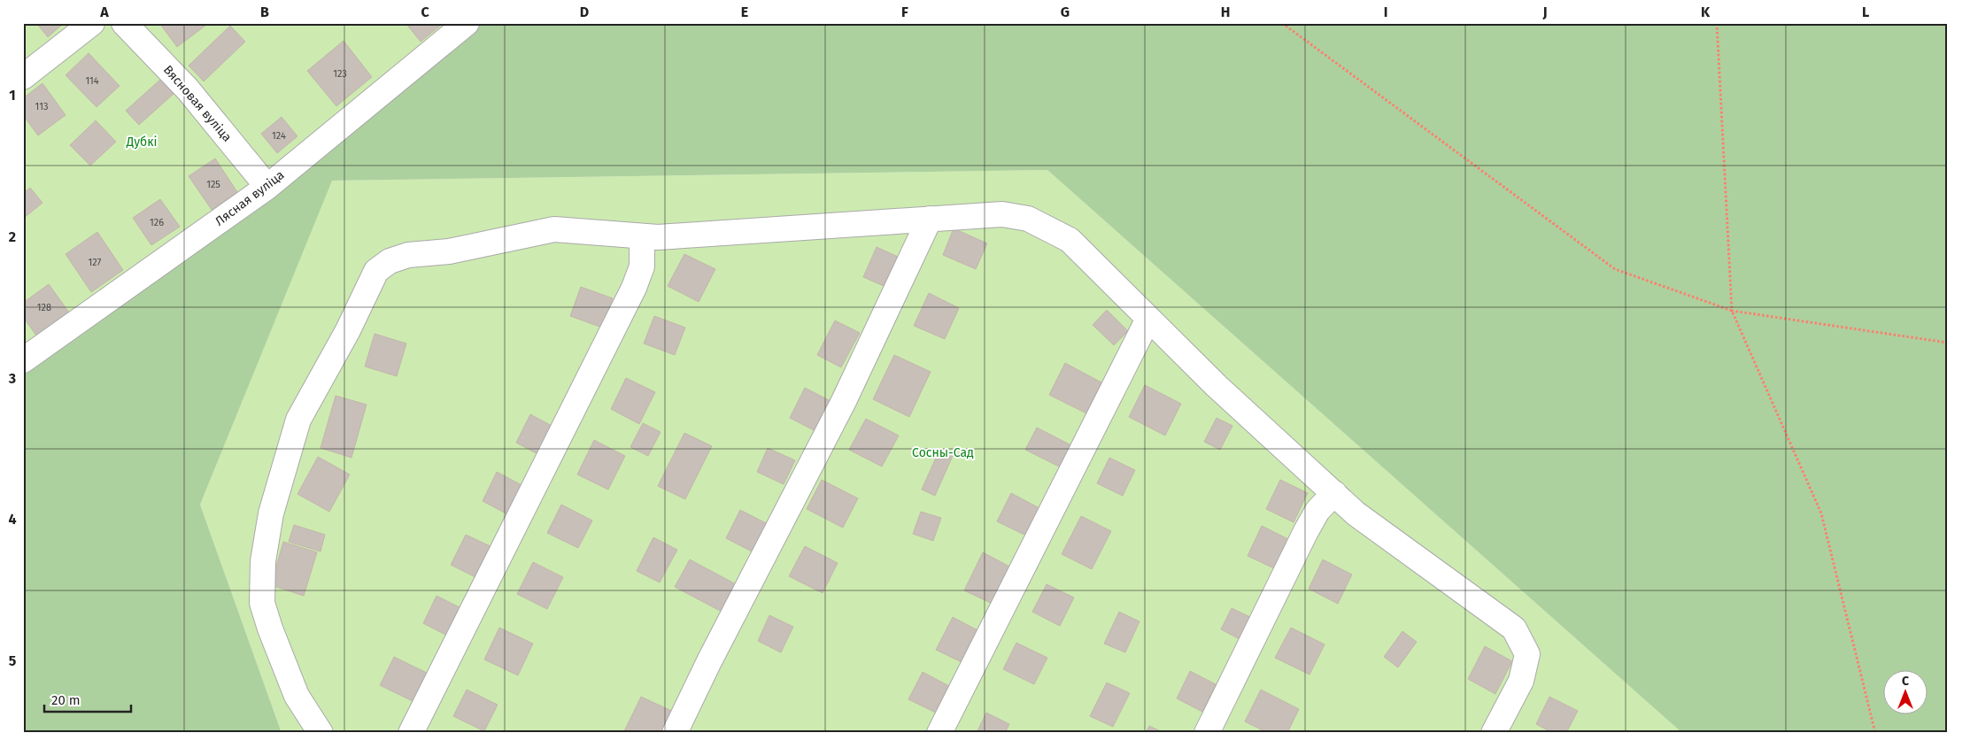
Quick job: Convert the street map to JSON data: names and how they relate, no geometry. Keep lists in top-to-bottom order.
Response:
{
  "streets": {
    "street": ["Вясновая вуліца", "Лясная вуліца"]
  },
  "crossings": [
    ["Вясновая вуліца", "Лясная вуліца"]
  ],
  "parks": ["Дубкі", "Сосны-Сад"],
  "house_numbers": [
    "123",
    "114",
    "113",
    "124",
    "125",
    "126",
    "127",
    "128"
  ],
  "scale_bar": "20 m",
  "north": "top",
  "grid": {
    "columns": [
      "A",
      "B",
      "C",
      "D",
      "E",
      "F",
      "G",
      "H",
      "I",
      "J",
      "K",
      "L"
    ],
    "rows": [
      "1",
      "2",
      "3",
      "4",
      "5"
    ]
  }
}
